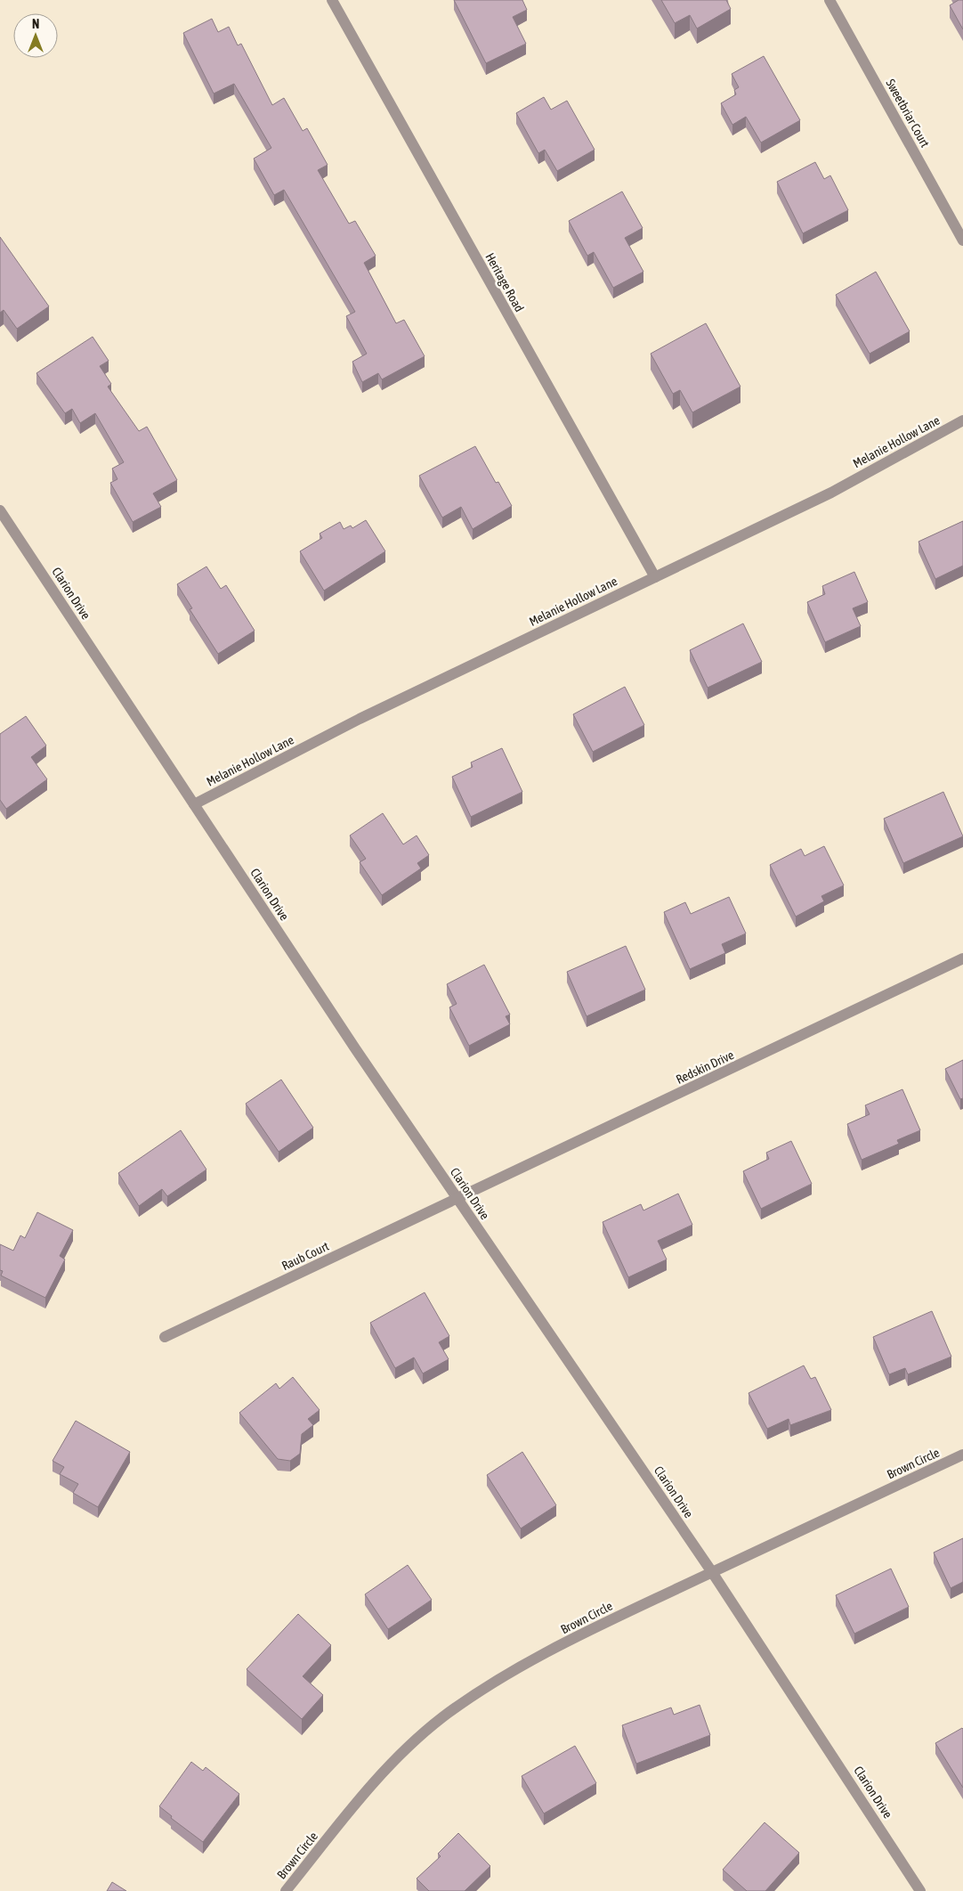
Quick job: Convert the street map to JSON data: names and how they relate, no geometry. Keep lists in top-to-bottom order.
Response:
{
  "streets": {
    "street": [
      "Sweetbriar Court",
      "Heritage Road",
      "Melanie Hollow Lane",
      "Clarion Drive",
      "Redskin Drive",
      "Raub Court",
      "Brown Circle"
    ]
  },
  "crossings": [
    ["Heritage Road", "Melanie Hollow Lane"],
    ["Melanie Hollow Lane", "Clarion Drive"],
    ["Clarion Drive", "Redskin Drive"],
    ["Clarion Drive", "Raub Court"],
    ["Clarion Drive", "Brown Circle"],
    ["Redskin Drive", "Raub Court"]
  ],
  "north": "top"
}
